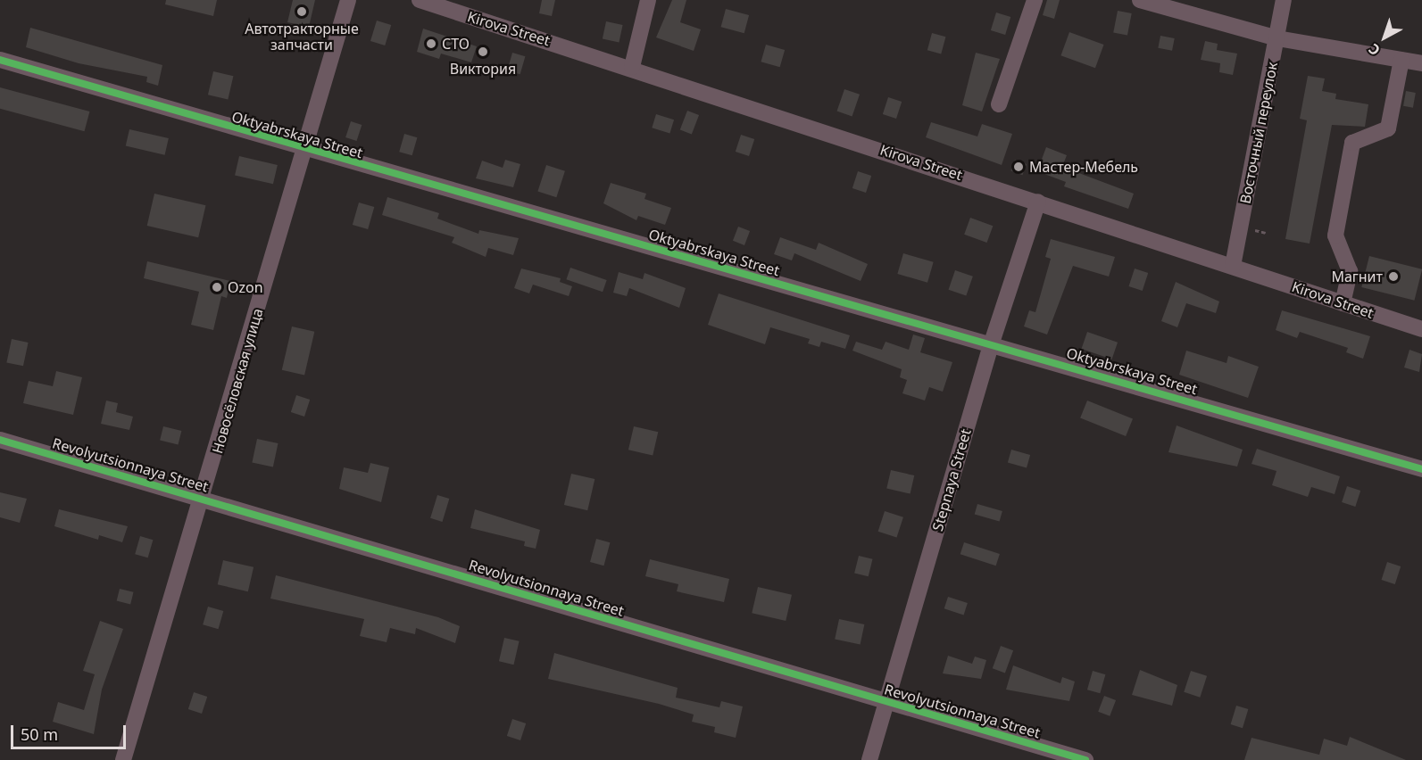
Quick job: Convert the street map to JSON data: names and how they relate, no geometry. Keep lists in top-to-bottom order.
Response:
{
  "streets": {
    "street": [
      "Kirova Street",
      "Восточный переулок",
      "Oktyabrskaya Street",
      "Новосёловская улица",
      "Revolyutsionnaya Street",
      "Stepnaya Street"
    ]
  },
  "crossings": [
    ["Kirova Street", "Восточный переулок"],
    ["Kirova Street", "Stepnaya Street"],
    ["Oktyabrskaya Street", "Новосёловская улица"],
    ["Oktyabrskaya Street", "Stepnaya Street"],
    ["Новосёловская улица", "Revolyutsionnaya Street"],
    ["Revolyutsionnaya Street", "Stepnaya Street"]
  ],
  "places": [
    "Автотракторные запчасти",
    "СТО",
    "Виктория",
    "Мастер-Мебель",
    "Магнит",
    "Ozon"
  ],
  "scale_bar": "50 m",
  "north": "bottom left"
}
